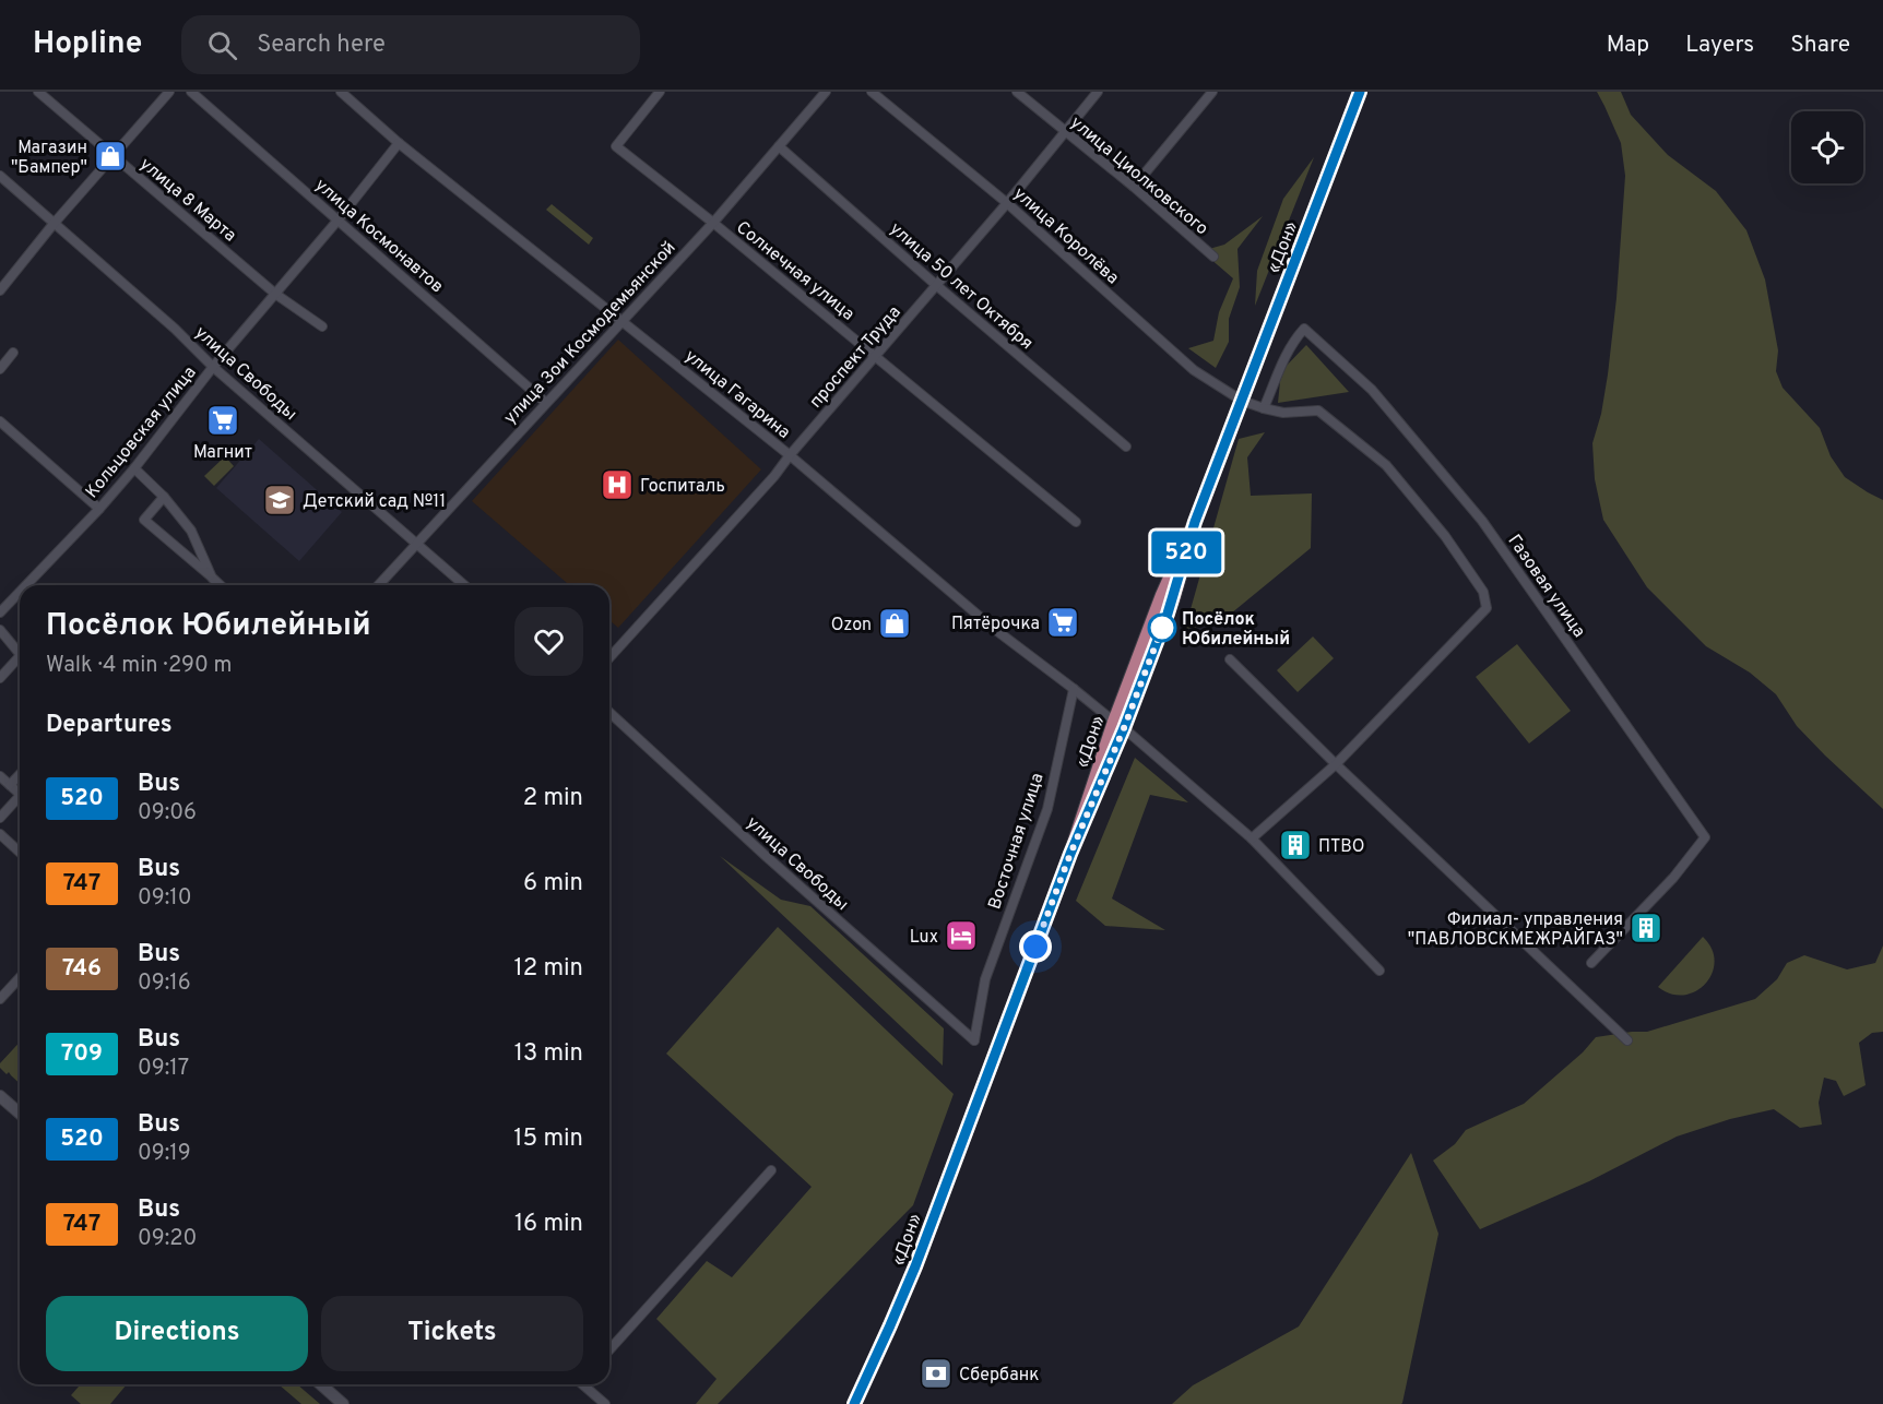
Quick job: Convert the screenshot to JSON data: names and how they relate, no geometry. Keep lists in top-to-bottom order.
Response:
{
  "streets": {
    "main road": ["«Дон»"],
    "street": [
      "улица Циолковского",
      "улица 8 Марта",
      "улица Космонавтов",
      "улица Королёва",
      "Солнечная улица",
      "улица 50 лет Октября",
      "улица Зои Космодемьянской",
      "проспект Труда",
      "улица Свободы",
      "улица Гагарина",
      "Кольцовская улица",
      "Газовая улица",
      "Восточная улица"
    ]
  },
  "crossings": [
    ["улица Циолковского", "проспект Труда"],
    ["улица 8 Марта", "Кольцовская улица"],
    ["улица Космонавтов", "улица Зои Космодемьянской"],
    ["улица Космонавтов", "Кольцовская улица"],
    ["улица Королёва", "«Дон»"],
    ["улица Королёва", "проспект Труда"],
    ["«Дон»", "улица Гагарина"],
    ["Солнечная улица", "улица Зои Космодемьянской"],
    ["Солнечная улица", "проспект Труда"],
    ["улица 50 лет Октября", "улица Зои Космодемьянской"],
    ["улица 50 лет Октября", "проспект Труда"],
    ["улица Зои Космодемьянской", "улица Свободы"],
    ["улица Зои Космодемьянской", "улица Гагарина"],
    ["проспект Труда", "улица Гагарина"],
    ["улица Свободы", "Кольцовская улица"],
    ["улица Свободы", "Восточная улица"],
    ["улица Гагарина", "Кольцовская улица"],
    ["улица Гагарина", "Восточная улица"]
  ],
  "places": {
    "shop": ["Магазин \"Бампер\"", "Ozon"],
    "supermarket": ["Магнит", "Пятёрочка"],
    "hospital": ["Госпиталь"],
    "school or university": ["Детский сад №11"],
    "other": ["Посёлок Юбилейный"],
    "building": ["ПТВО", "Филиал- управления \"ПАВЛОВСКМЕЖРАЙГАЗ\""],
    "hotel": ["Lux"],
    "bank": ["Сбербанк"]
  },
  "lines": ["bus line 520"],
  "page": {
    "header": "Hopline",
    "search": "Search here",
    "nav": ["Map", "Layers", "Share"],
    "on_map": "520",
    "heading": [
      ["Посёлок Юбилейный", "Walk · 4 min · 290 m"],
      "Departures"
    ],
    "list": [
      {
        "mark": "520",
        "name": "Bus",
        "note": "09:06",
        "value": "2 min"
      },
      {
        "mark": "747",
        "name": "Bus",
        "note": "09:10",
        "value": "6 min"
      },
      {
        "mark": "746",
        "name": "Bus",
        "note": "09:16",
        "value": "12 min"
      },
      {
        "mark": "709",
        "name": "Bus",
        "note": "09:17",
        "value": "13 min"
      },
      {
        "mark": "520",
        "name": "Bus",
        "note": "09:19",
        "value": "15 min"
      },
      {
        "mark": "747",
        "name": "Bus",
        "note": "09:20",
        "value": "16 min"
      }
    ],
    "buttons": ["Directions", "Tickets"]
  }
}
